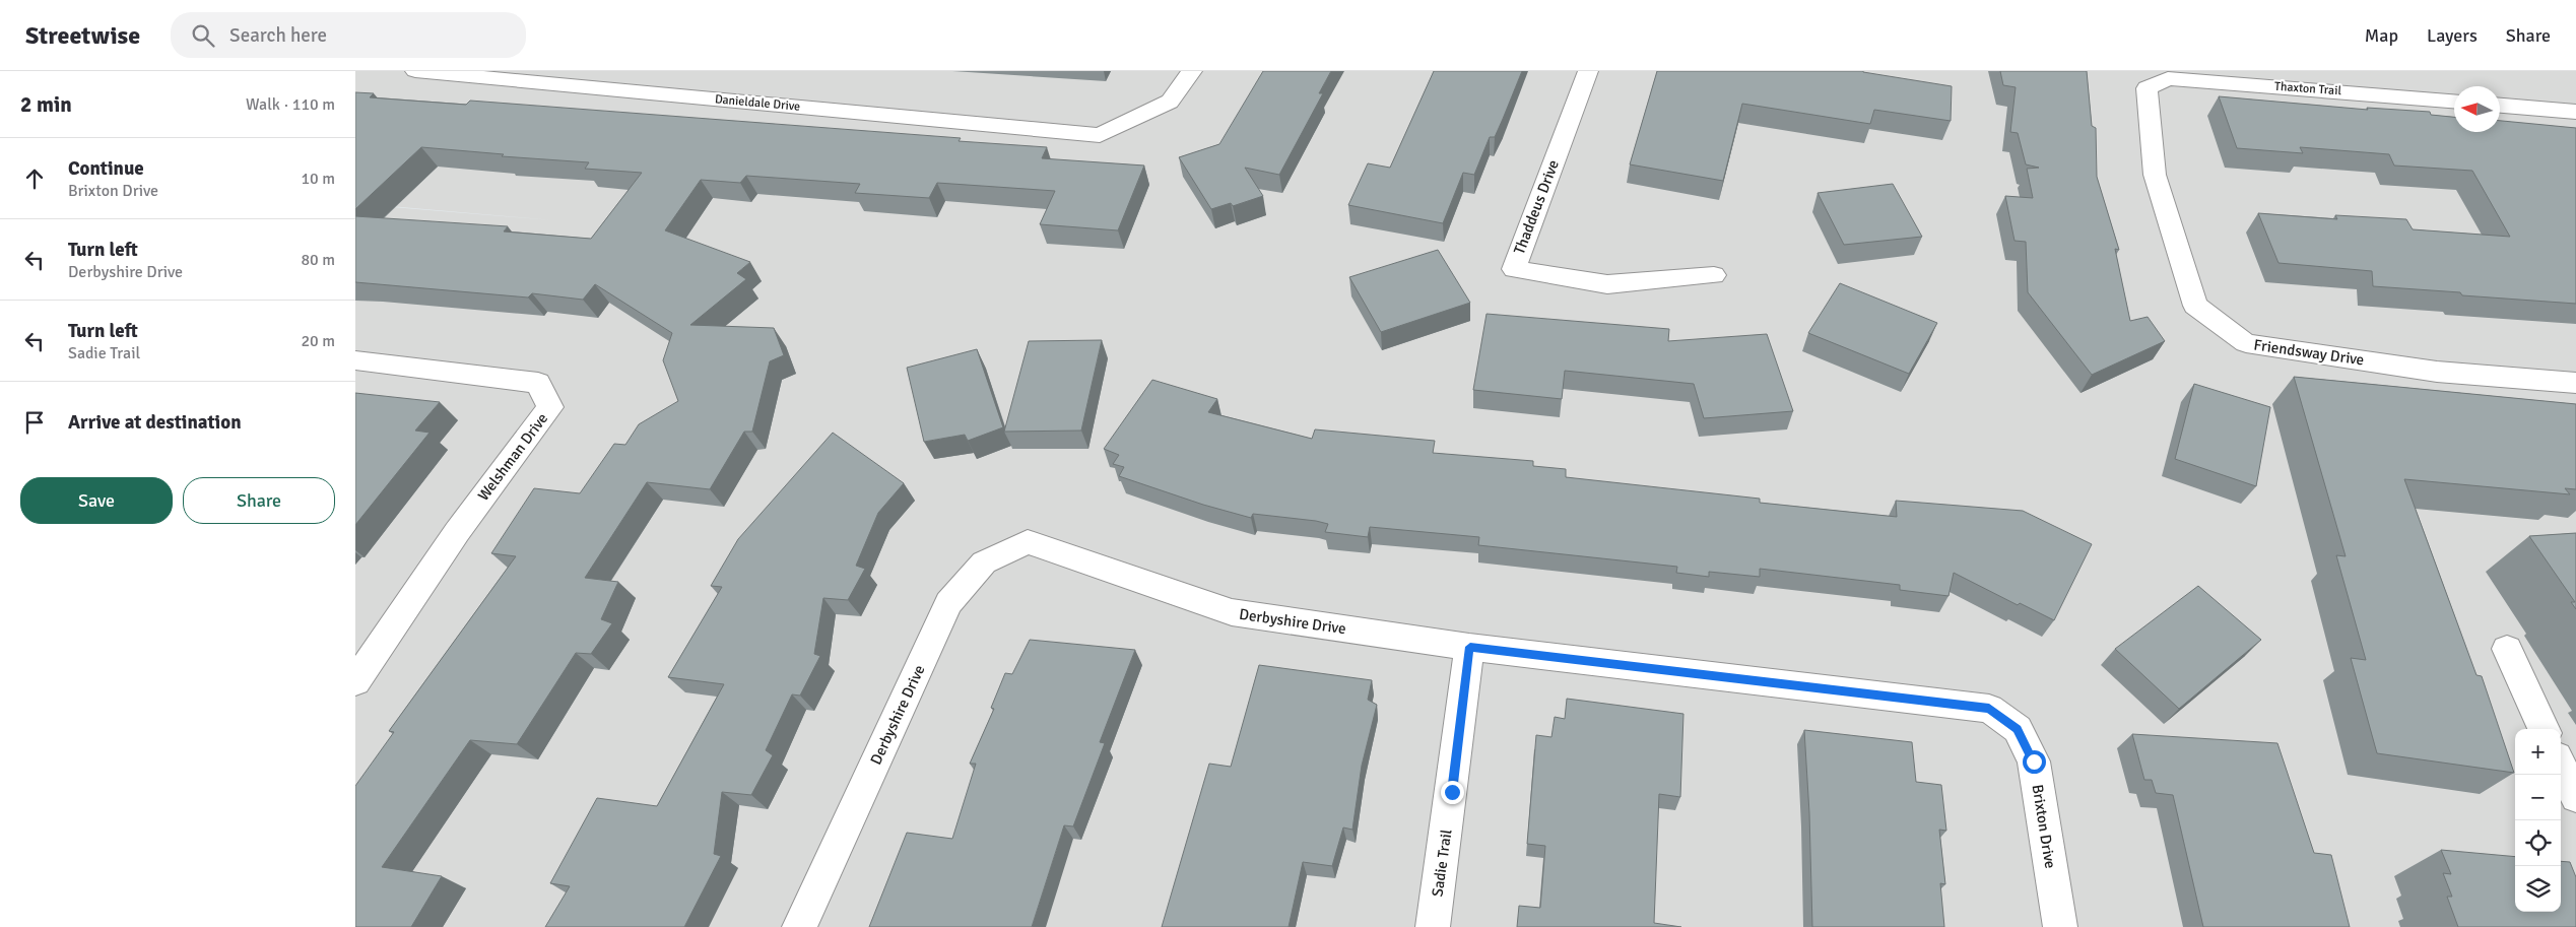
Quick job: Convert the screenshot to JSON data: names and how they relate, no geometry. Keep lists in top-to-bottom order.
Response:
{
  "streets": {
    "street": [
      "Thaxton Trail",
      "Danieldale Drive",
      "Thaddeus Drive",
      "Friendsway Drive",
      "Welshman Drive",
      "Derbyshire Drive",
      "Brixton Drive",
      "Sadie Trail"
    ]
  },
  "crossings": [
    ["Thaxton Trail", "Friendsway Drive"],
    ["Derbyshire Drive", "Brixton Drive"],
    ["Derbyshire Drive", "Sadie Trail"]
  ],
  "north": "left",
  "page": {
    "header": "Streetwise",
    "search": "Search here",
    "nav": ["Map", "Layers", "Share"],
    "heading": ["2 min", "Walk · 110 m"],
    "list": [
      ["Continue", "Brixton Drive", "10 m"],
      ["Turn left", "Derbyshire Drive", "80 m"],
      ["Turn left", "Sadie Trail", "20 m"],
      "Arrive at destination"
    ],
    "buttons": ["Save", "Share"],
    "map_buttons": ["+", "−"]
  }
}
